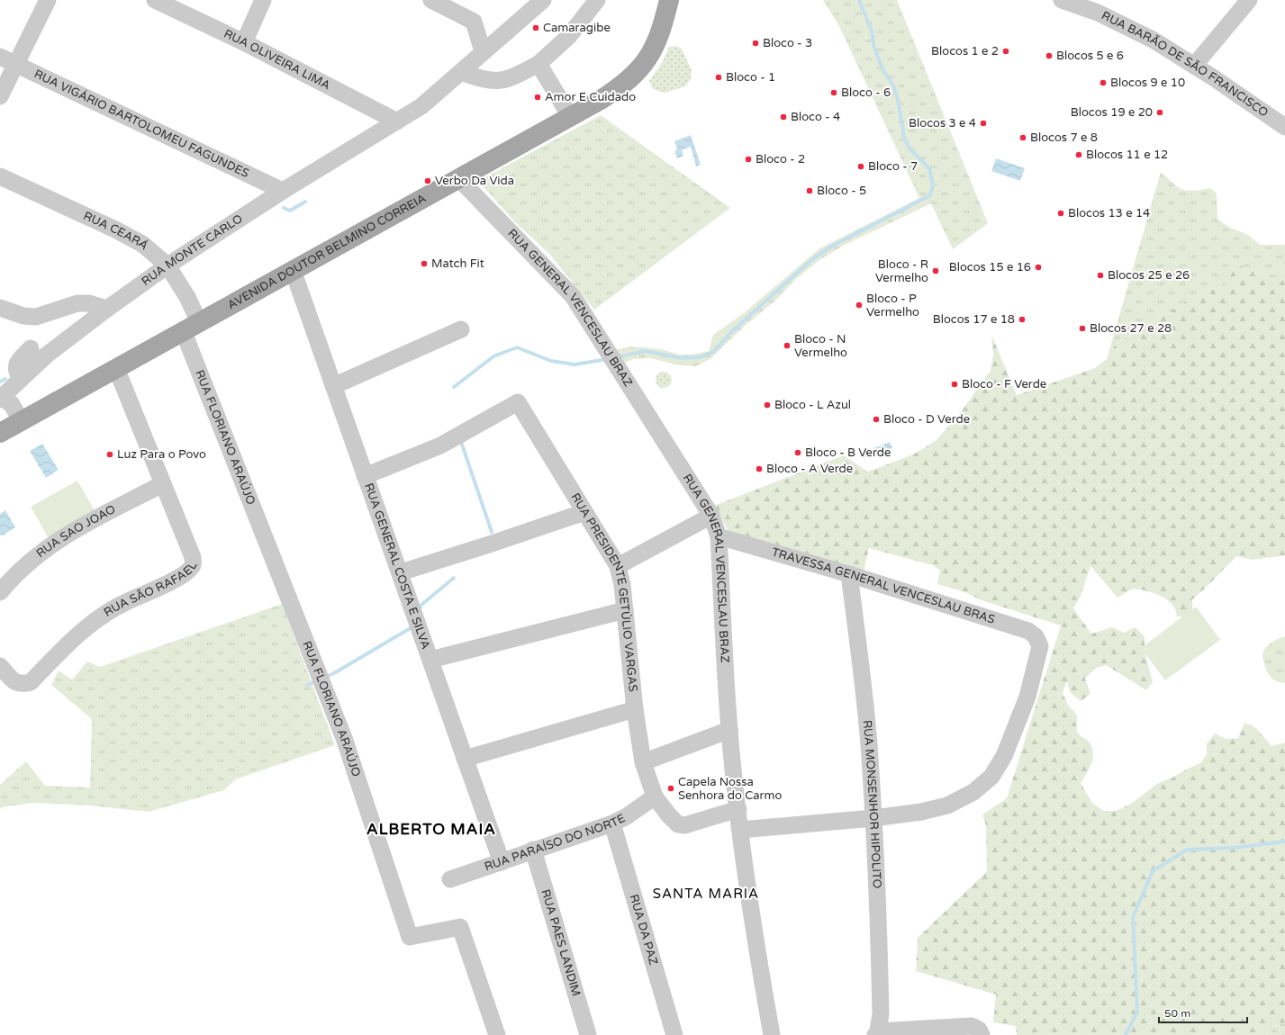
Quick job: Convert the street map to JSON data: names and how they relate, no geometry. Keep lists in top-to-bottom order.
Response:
{
  "streets": {
    "main road": ["AVENIDA DOUTOR BELMINO CORREIA"],
    "street": [
      "RUA OLIVEIRA LIMA",
      "RUA BARÃO DE SÃO FRANCISCO",
      "RUA VIGÁRIO BARTOLOMEU FAGUNDES",
      "RUA CEARÁ",
      "RUA MONTE CARLO",
      "RUA GENERAL VENCESLAU BRAZ",
      "RUA FLORIANO ARAÚJO",
      "RUA SAO JOAO",
      "RUA GENERAL COSTA E SILVA",
      "TRAVESSA GENERAL VENCESLAU BRAS",
      "RUA SÃO RAFAEL",
      "RUA PRESIDENTE GETÚLIO VARGAS",
      "RUA MONSENHOR HIPOLITO",
      "RUA PARAÍSO DO NORTE",
      "RUA DA PAZ",
      "RUA PAES LANDIM"
    ]
  },
  "crossings": [
    ["RUA OLIVEIRA LIMA", "RUA MONTE CARLO"],
    ["RUA VIGÁRIO BARTOLOMEU FAGUNDES", "RUA MONTE CARLO"],
    ["RUA CEARÁ", "RUA MONTE CARLO"],
    ["RUA CEARÁ", "AVENIDA DOUTOR BELMINO CORREIA"],
    ["RUA CEARÁ", "RUA FLORIANO ARAÚJO"],
    ["AVENIDA DOUTOR BELMINO CORREIA", "RUA GENERAL VENCESLAU BRAZ"],
    ["AVENIDA DOUTOR BELMINO CORREIA", "RUA FLORIANO ARAÚJO"],
    ["AVENIDA DOUTOR BELMINO CORREIA", "RUA GENERAL COSTA E SILVA"],
    ["AVENIDA DOUTOR BELMINO CORREIA", "RUA SÃO RAFAEL"],
    ["RUA GENERAL VENCESLAU BRAZ", "TRAVESSA GENERAL VENCESLAU BRAS"],
    ["RUA GENERAL VENCESLAU BRAZ", "RUA PRESIDENTE GETÚLIO VARGAS"],
    ["RUA SAO JOAO", "RUA SÃO RAFAEL"],
    ["RUA GENERAL COSTA E SILVA", "RUA PRESIDENTE GETÚLIO VARGAS"],
    ["RUA GENERAL COSTA E SILVA", "RUA PARAÍSO DO NORTE"],
    ["TRAVESSA GENERAL VENCESLAU BRAS", "RUA MONSENHOR HIPOLITO"],
    ["RUA PRESIDENTE GETÚLIO VARGAS", "RUA PARAÍSO DO NORTE"],
    ["RUA PARAÍSO DO NORTE", "RUA DA PAZ"],
    ["RUA PARAÍSO DO NORTE", "RUA PAES LANDIM"]
  ],
  "districts": ["ALBERTO MAIA", "SANTA MARIA"],
  "places": [
    "Camaragibe",
    "Bloco - 3",
    "Blocos 1 e 2",
    "Blocos 5 e 6",
    "Bloco - 1",
    "Blocos 9 e 10",
    "Bloco - 6",
    "Amor E Cuidado",
    "Blocos 19 e 20",
    "Bloco - 4",
    "Blocos 3 e 4",
    "Blocos 7 e 8",
    "Blocos 11 e 12",
    "Bloco - 2",
    "Bloco - 7",
    "Verbo Da Vida",
    "Bloco - 5",
    "Blocos 13 e 14",
    "Match Fit",
    "Blocos 15 e 16",
    "Bloco - R Vermelho",
    "Blocos 25 e 26",
    "Bloco - P Vermelho",
    "Blocos 17 e 18",
    "Blocos 27 e 28",
    "Bloco - N Vermelho",
    "Bloco - F Verde",
    "Bloco - L Azul",
    "Bloco - D Verde",
    "Bloco - B Verde",
    "Luz Para o Povo",
    "Bloco - A Verde",
    "Capela Nossa Senhora do Carmo"
  ],
  "scale_bar": "50 m"
}
